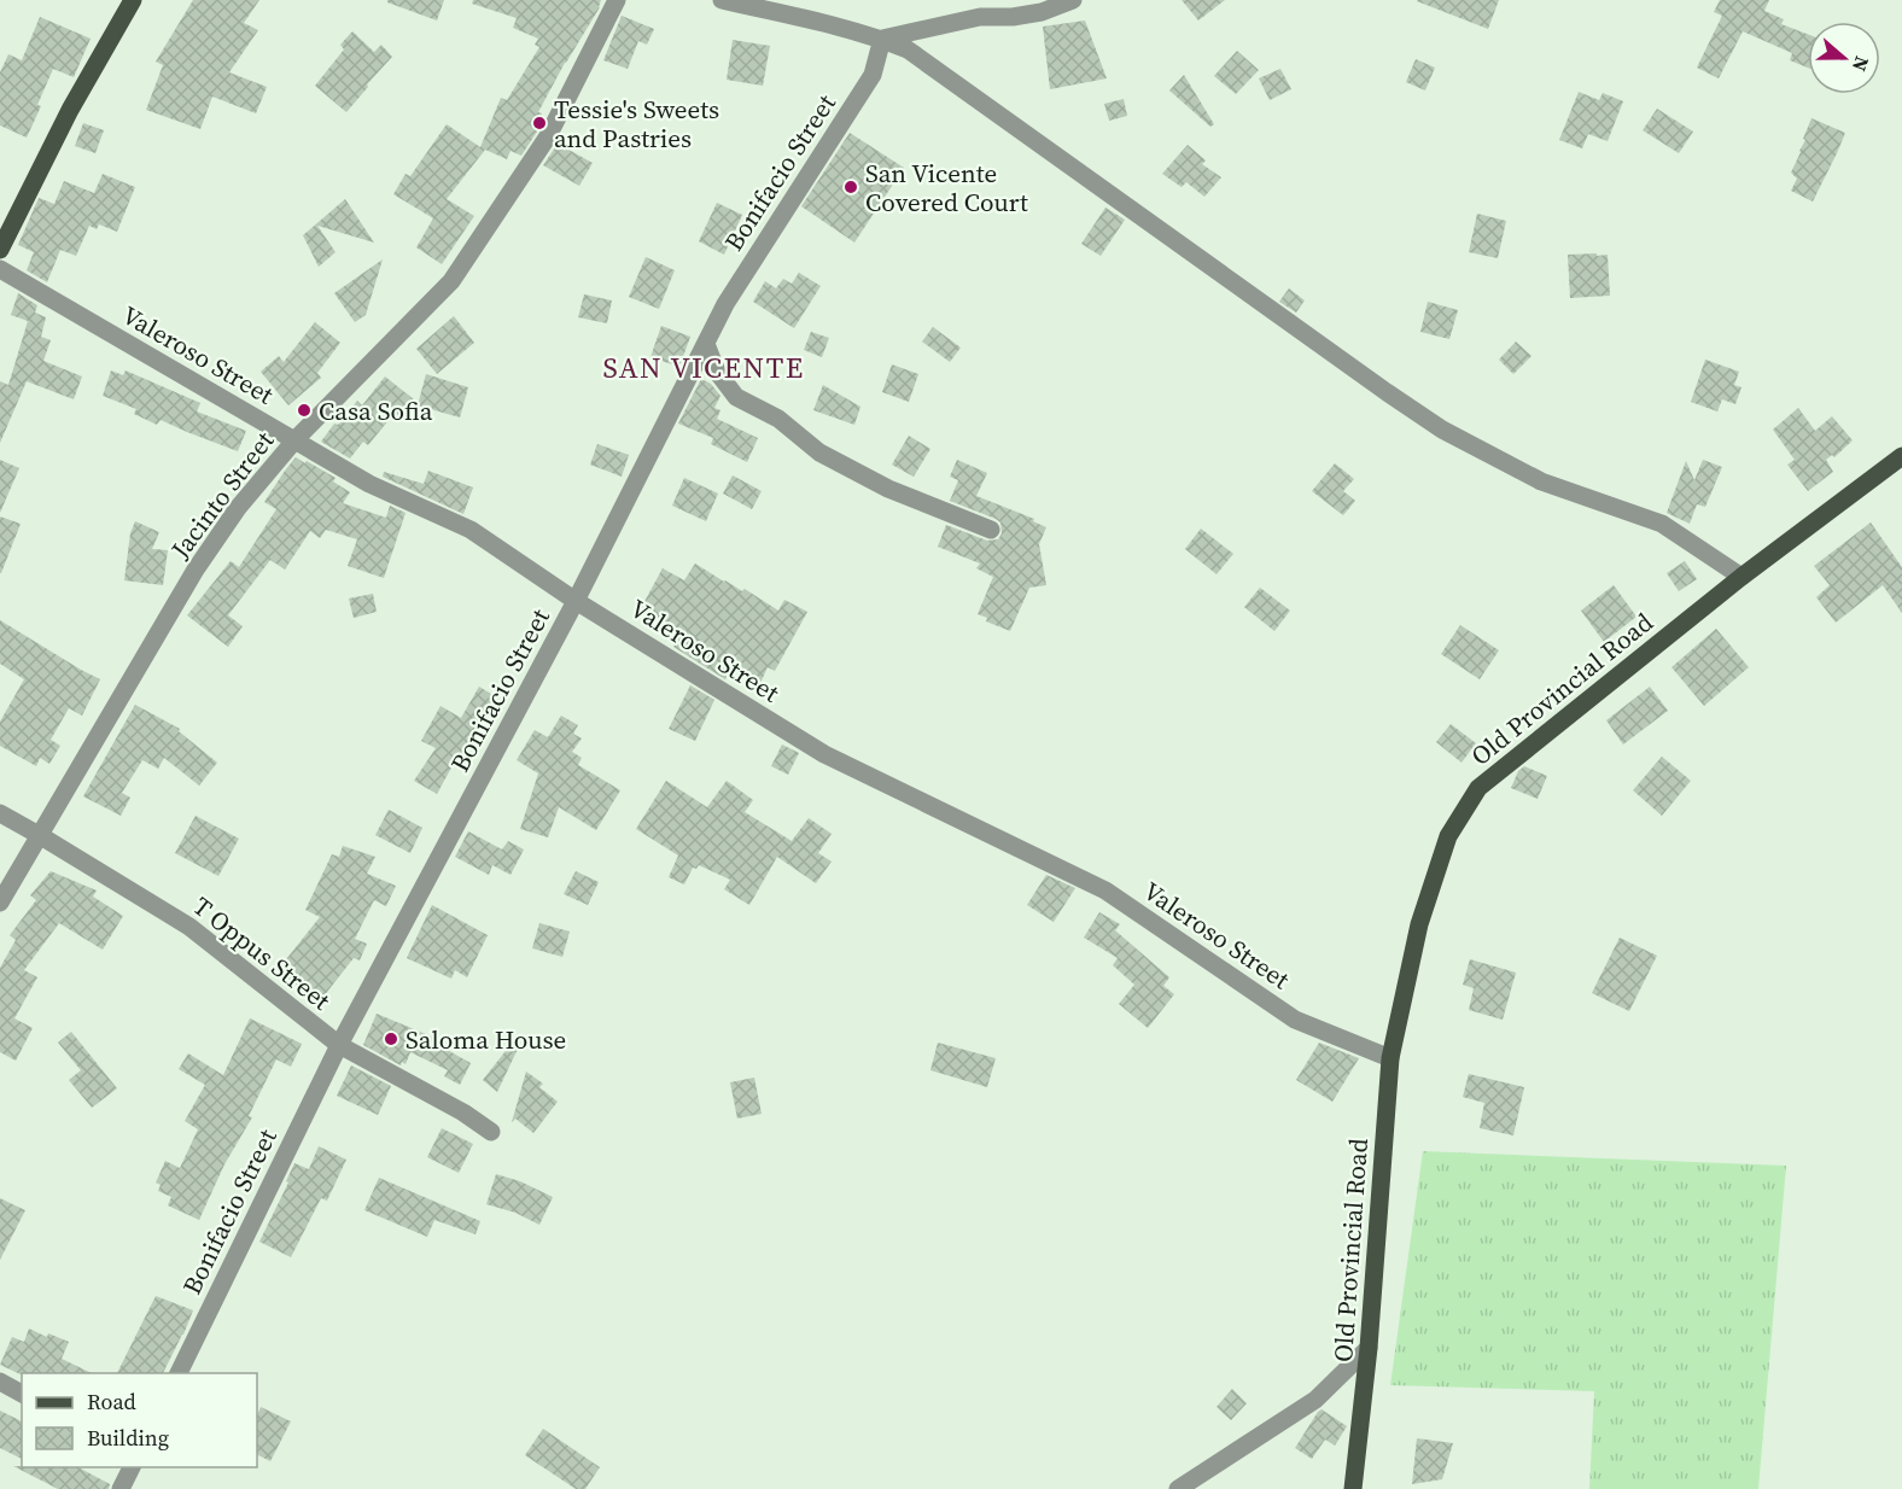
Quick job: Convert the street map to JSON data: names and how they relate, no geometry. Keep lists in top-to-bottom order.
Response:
{
  "streets": {
    "main road": ["Old Provincial Road"],
    "street": [
      "Bonifacio Street",
      "Valeroso Street",
      "Jacinto Street",
      "T Oppus Street"
    ]
  },
  "crossings": [
    ["Bonifacio Street", "Valeroso Street"],
    ["Bonifacio Street", "T Oppus Street"],
    ["Valeroso Street", "Jacinto Street"],
    ["Valeroso Street", "Old Provincial Road"],
    ["Jacinto Street", "T Oppus Street"]
  ],
  "districts": ["SAN VICENTE"],
  "places": [
    "Tessie's Sweets and Pastries",
    "San Vicente Covered Court",
    "Casa Sofia",
    "Saloma House"
  ],
  "legend": ["Road", "Building"],
  "north": "right"
}
